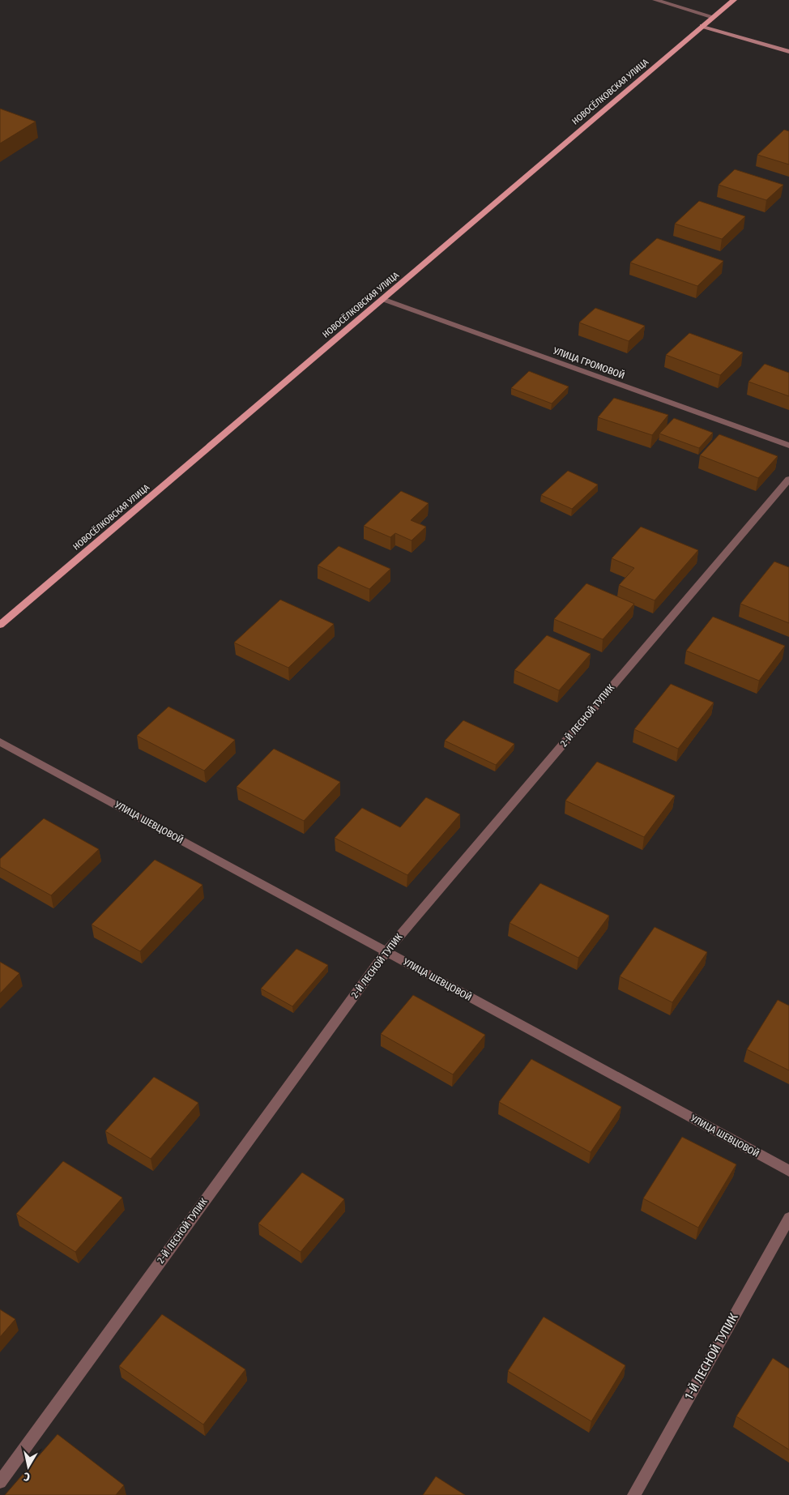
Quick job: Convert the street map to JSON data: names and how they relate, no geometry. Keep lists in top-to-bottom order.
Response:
{
  "streets": {
    "main road": ["НОВОСЁЛКОВСКАЯ УЛИЦА"],
    "street": [
      "УЛИЦА ГРОМОВОЙ",
      "2-Й ЛЕСНОЙ ТУПИК",
      "УЛИЦА ШЕВЦОВОЙ",
      "1-Й ЛЕСНОЙ ТУПИК"
    ]
  },
  "crossings": [
    ["НОВОСЁЛКОВСКАЯ УЛИЦА", "УЛИЦА ГРОМОВОЙ"],
    ["2-Й ЛЕСНОЙ ТУПИК", "УЛИЦА ШЕВЦОВОЙ"]
  ],
  "north": "bottom"
}
